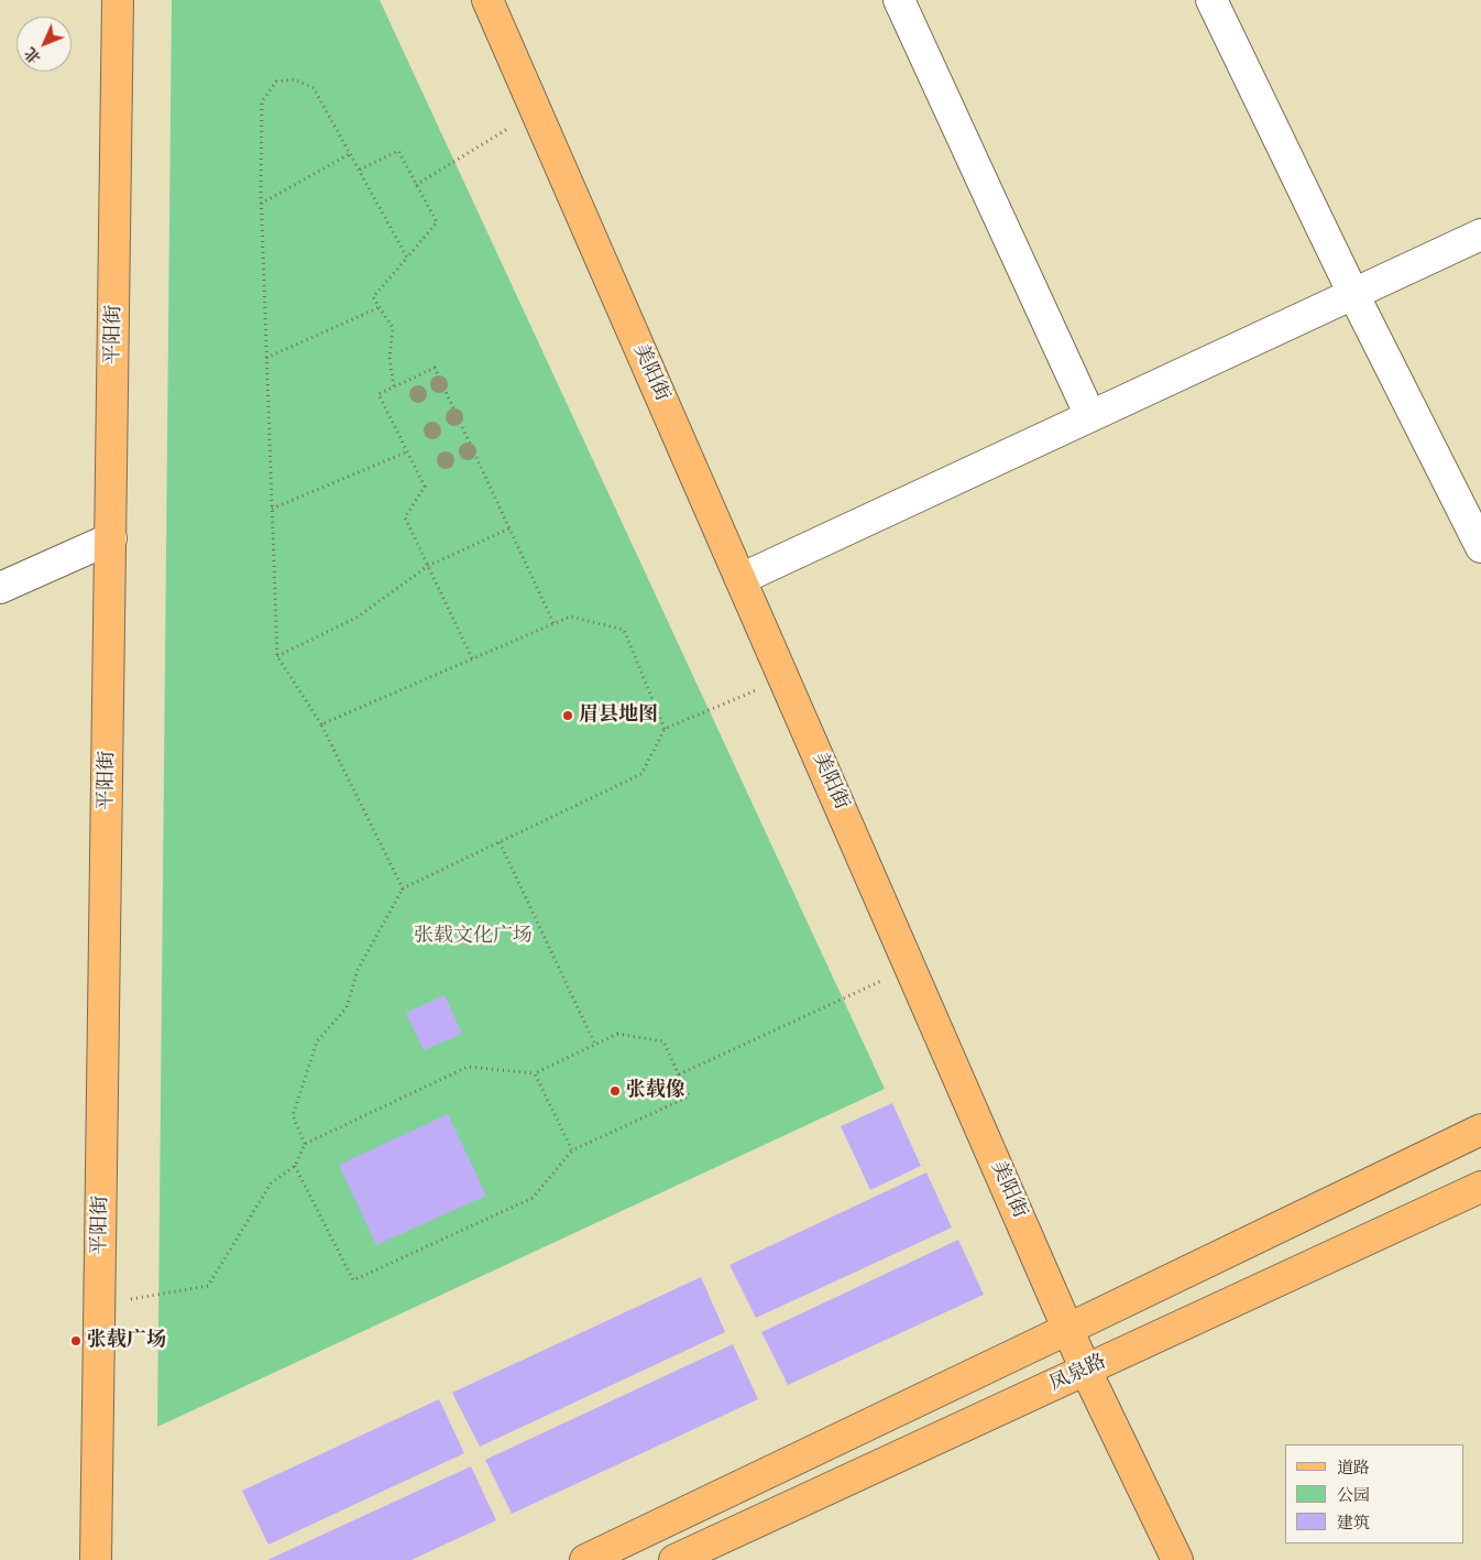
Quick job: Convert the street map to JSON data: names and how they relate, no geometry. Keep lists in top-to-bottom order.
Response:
{
  "streets": {
    "main road": ["平阳街", "美阳街", "凤泉路"]
  },
  "crossings": [
    ["美阳街", "凤泉路"]
  ],
  "parks": ["张载文化广场"],
  "places": ["眉县地图", "张载像", "张载广场"],
  "legend": ["道路", "公园", "建筑"],
  "north": "bottom left"
}
